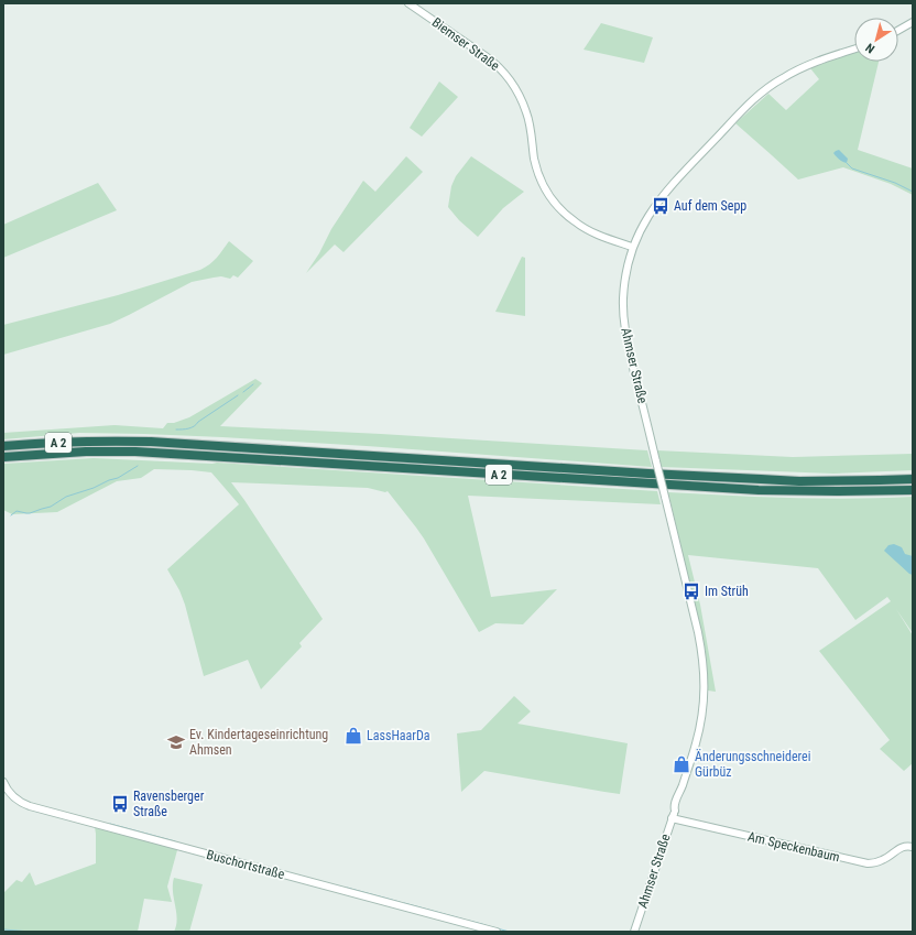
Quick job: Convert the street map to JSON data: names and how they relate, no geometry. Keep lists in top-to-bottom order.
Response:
{
  "streets": {
    "highway": ["A 2"],
    "street": [
      "Biemser Straße",
      "Ahmser Straße",
      "Am Speckenbaum",
      "Buschortstraße"
    ]
  },
  "crossings": [
    ["Biemser Straße", "Ahmser Straße"],
    ["Ahmser Straße", "Am Speckenbaum"]
  ],
  "places": {
    "bus stop": ["Auf dem Sepp", "Im Strüh", "Ravensberger Straße"],
    "shop": ["LassHaarDa", "Änderungsschneiderei Gürbüz"],
    "school or university": ["Ev. Kindertageseinrichtung Ahmsen"]
  },
  "north": "bottom left"
}
